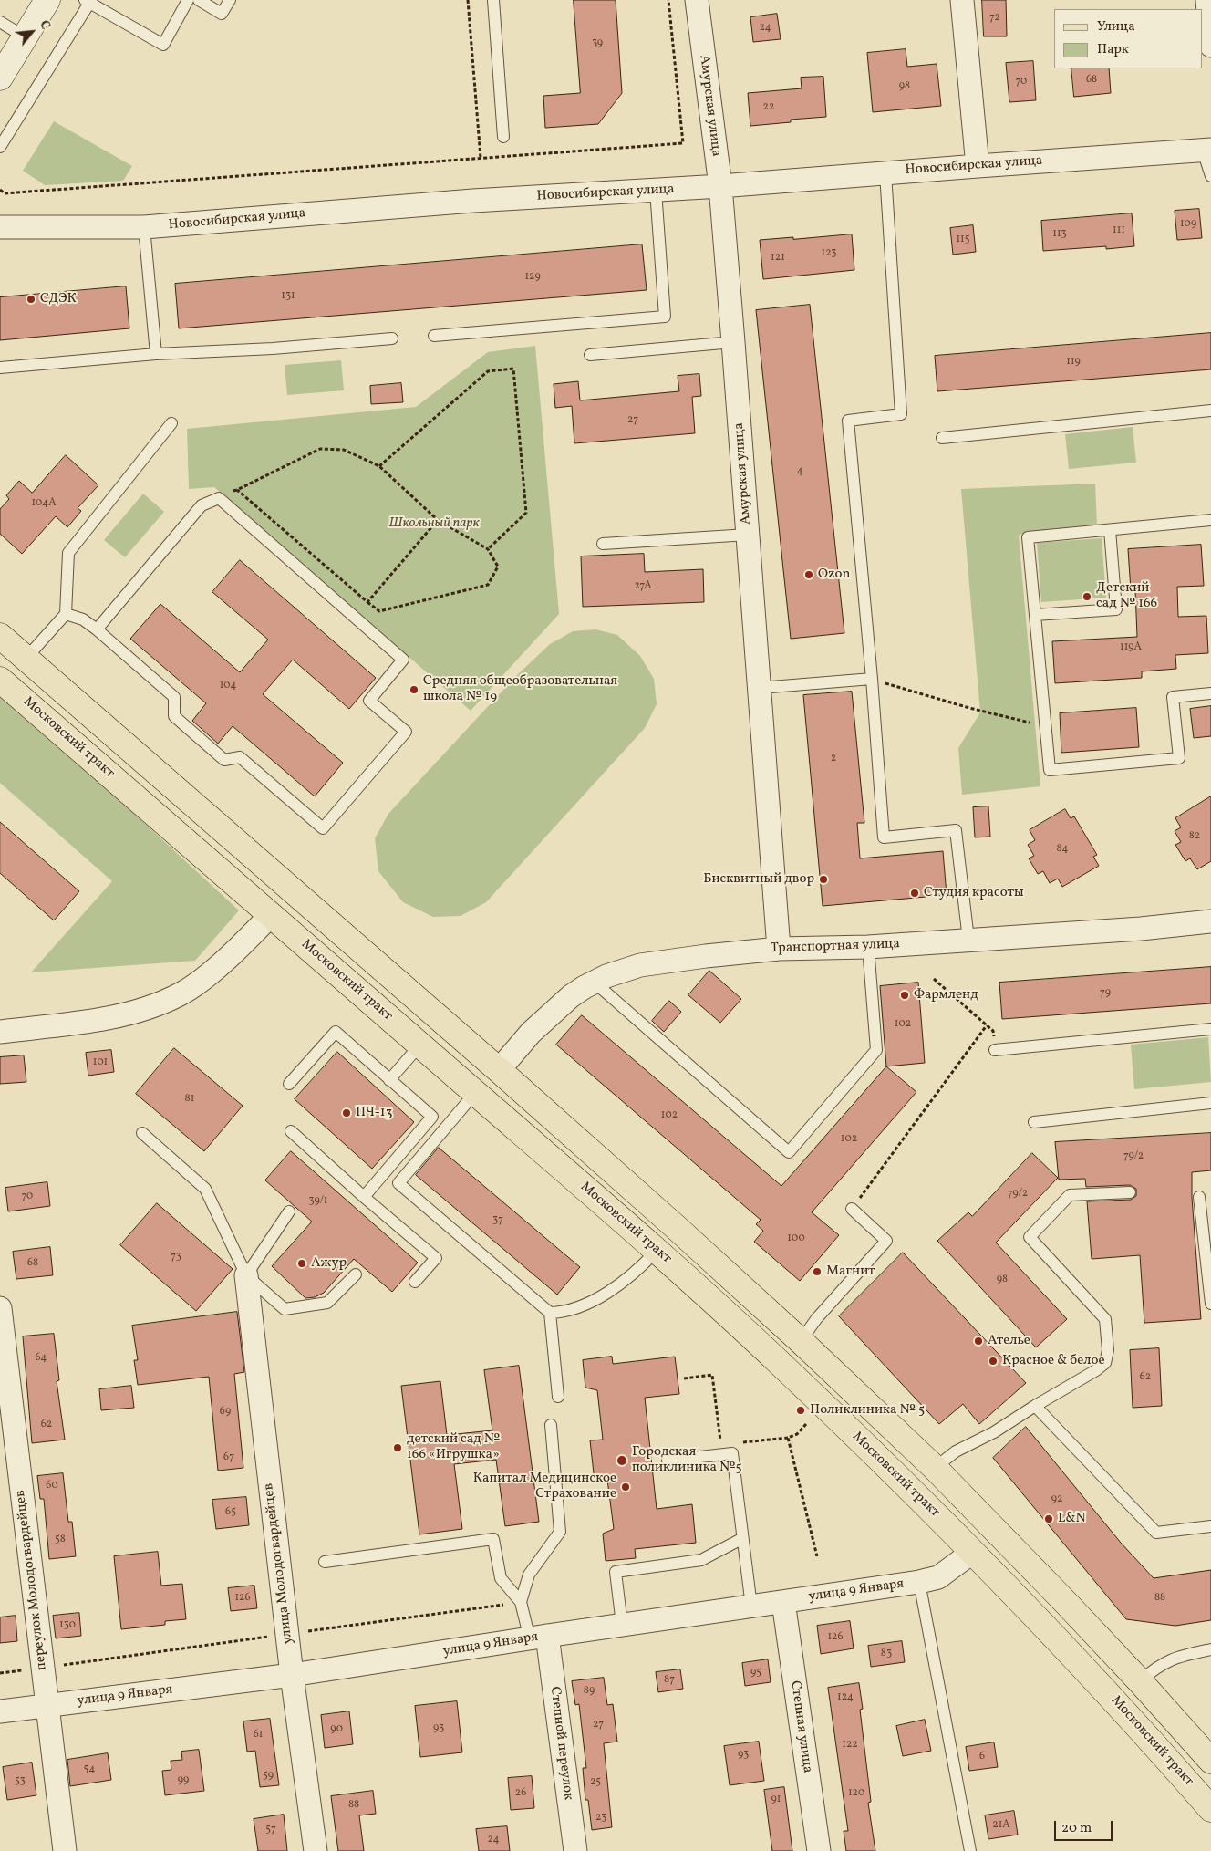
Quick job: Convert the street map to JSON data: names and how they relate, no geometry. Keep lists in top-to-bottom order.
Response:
{
  "streets": {
    "main road": ["Московский тракт"],
    "street": [
      "Амурская улица",
      "Новосибирская улица",
      "Транспортная улица",
      "улица Молодогвардейцев",
      "переулок Молодогвардейцев",
      "улица 9 Января",
      "Степная улица",
      "Степной переулок"
    ]
  },
  "crossings": [
    ["Амурская улица", "Новосибирская улица"],
    ["Амурская улица", "Транспортная улица"],
    ["Московский тракт", "улица 9 Января"],
    ["улица Молодогвардейцев", "улица 9 Января"],
    ["переулок Молодогвардейцев", "улица 9 Января"],
    ["улица 9 Января", "Степная улица"],
    ["улица 9 Января", "Степной переулок"]
  ],
  "parks": ["Школьный парк"],
  "places": [
    "СДЭК",
    "Ozon",
    "Детский сад № 166",
    "Средняя общеобразовательная школа № 19",
    "Бисквитный двор",
    "Студия красоты",
    "Фармленд",
    "ПЧ-13",
    "Ажур",
    "Магнит",
    "Ателье",
    "Красное & белое",
    "Поликлиника № 5",
    "детский сад № 166 «Игрушка»",
    "Городская поликлиника №5",
    "Капитал Медицинское Страхование",
    "L&N"
  ],
  "house_numbers": [
    "72",
    "24",
    "39",
    "68",
    "70",
    "98",
    "22",
    "109",
    "111",
    "113",
    "115",
    "123",
    "121",
    "129",
    "131",
    "119",
    "27",
    "4",
    "104А",
    "27А",
    "119А",
    "104",
    "2",
    "82",
    "84",
    "79",
    "102",
    "101",
    "81",
    "102",
    "102",
    "79/2",
    "79/2",
    "70",
    "39/1",
    "37",
    "100",
    "73",
    "68",
    "98",
    "64",
    "62",
    "69",
    "62",
    "67",
    "60",
    "92",
    "65",
    "58",
    "126",
    "88",
    "130",
    "126",
    "83",
    "95",
    "87",
    "89",
    "124",
    "27",
    "93",
    "90",
    "61",
    "122",
    "93",
    "6",
    "54",
    "59",
    "99",
    "53",
    "25",
    "26",
    "120",
    "91",
    "88",
    "23",
    "21А",
    "57",
    "24"
  ],
  "legend": ["Улица", "Парк"],
  "scale_bar": "20 m",
  "north": "top right"
}
